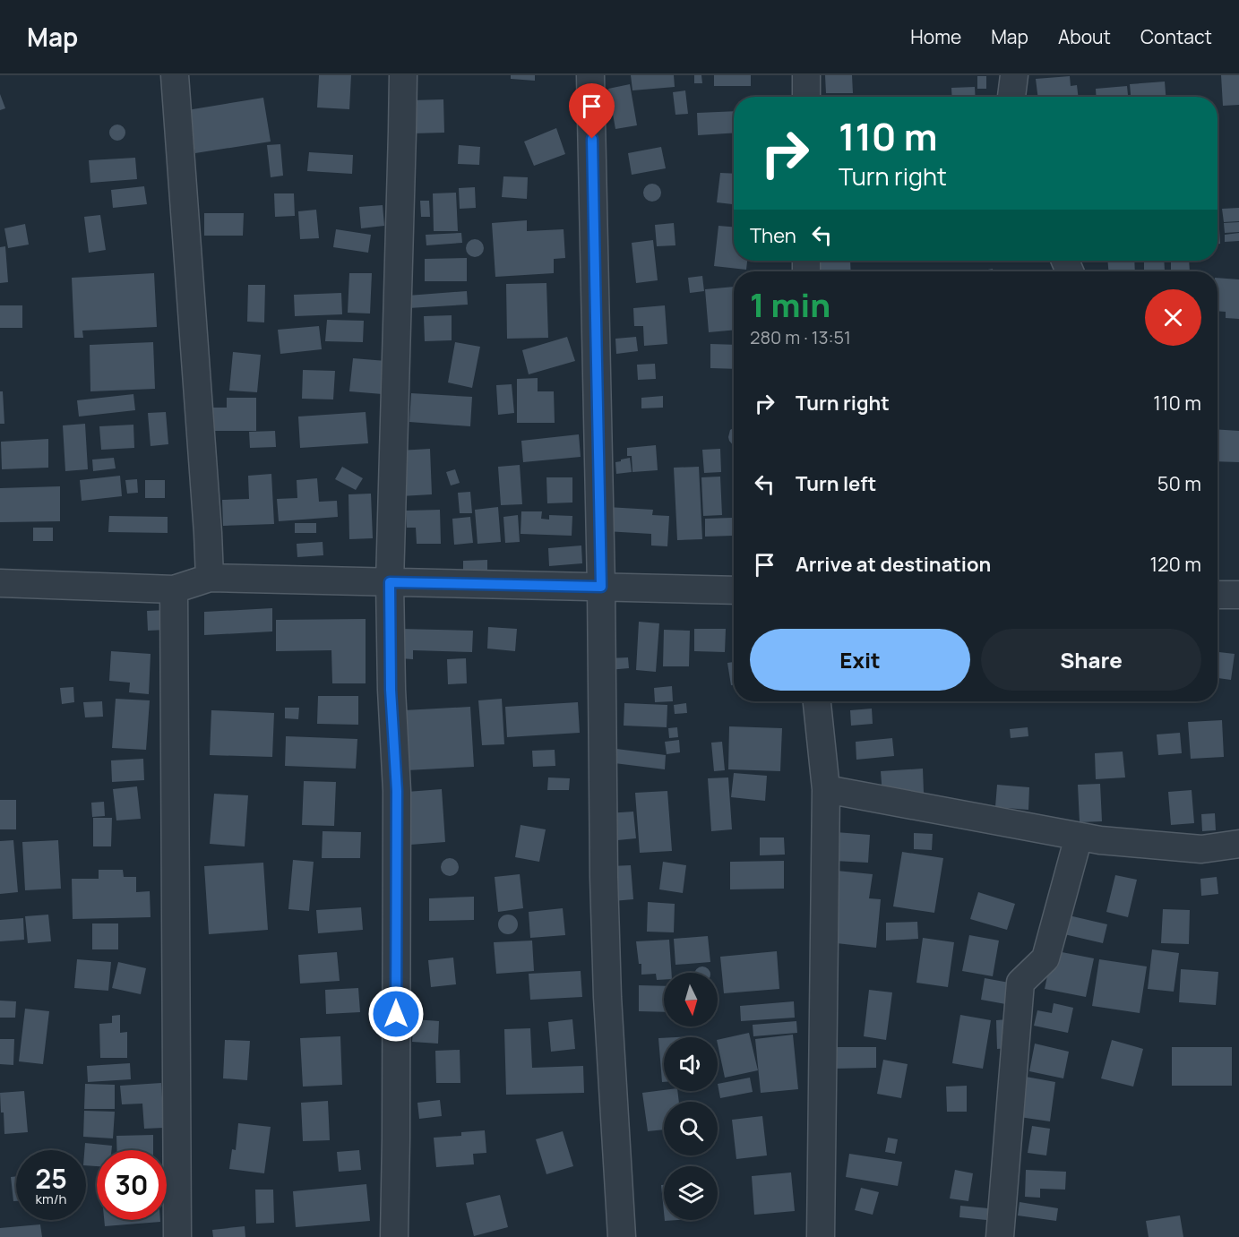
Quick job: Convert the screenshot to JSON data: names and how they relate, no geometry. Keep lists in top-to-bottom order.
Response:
{
  "north": "bottom",
  "page": {
    "header": "Map",
    "nav": [
      "Home",
      "Map",
      "About",
      "Contact"
    ],
    "turn": ["110 m", "Turn right"],
    "then": "Then",
    "heading": ["1 min", "280 m · 13:51"],
    "list": [
      {
        "name": "Turn right",
        "value": "110 m"
      },
      {
        "name": "Turn left",
        "value": "50 m"
      },
      {
        "name": "Arrive at destination",
        "value": "120 m"
      }
    ],
    "buttons": ["Exit", "Share"],
    "speed": "25 km/h",
    "limit": "30"
  }
}
